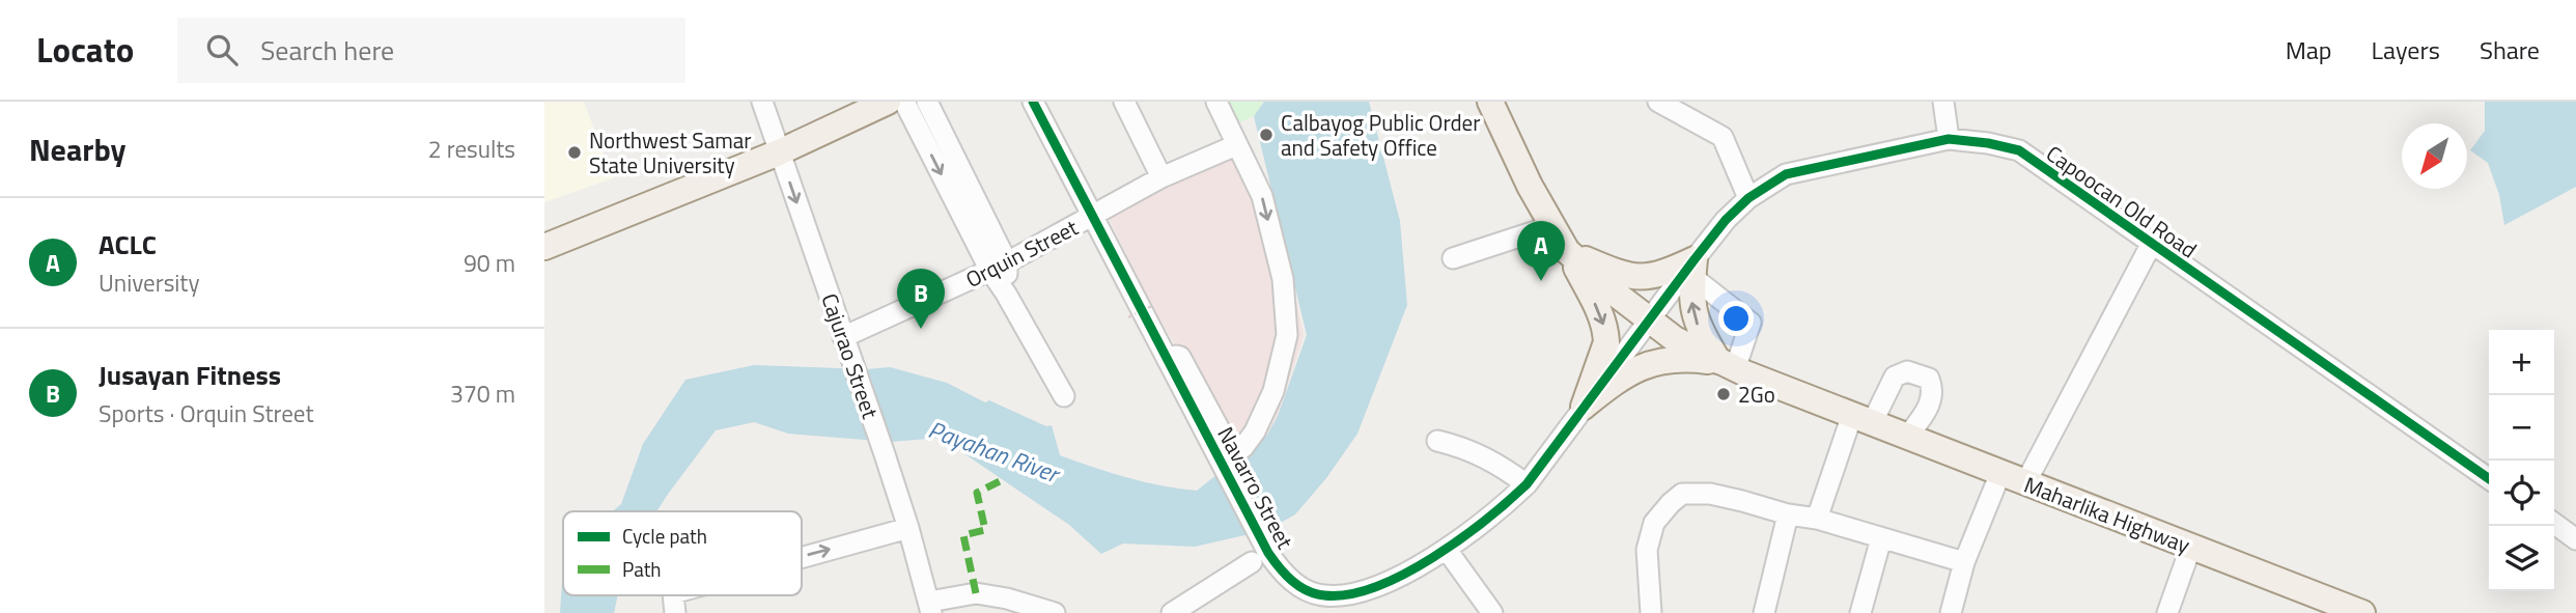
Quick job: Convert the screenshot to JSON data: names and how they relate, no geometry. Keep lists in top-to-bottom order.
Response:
{
  "streets": {
    "main road": ["Maharlika Highway"],
    "street": [
      "Capoocan Old Road",
      "Orquin Street",
      "Cajurao Street",
      "Navarro Street"
    ]
  },
  "crossings": [
    ["Capoocan Old Road", "Navarro Street"],
    ["Orquin Street", "Cajurao Street"],
    ["Orquin Street", "Navarro Street"]
  ],
  "water": ["Payahan River"],
  "places": ["Calbayog Public Order and Safety Office", "Northwest Samar State University", "2Go"],
  "legend": ["Cycle path", "Path"],
  "north": "bottom left",
  "page": {
    "header": "Locato",
    "search": "Search here",
    "nav": ["Map", "Layers", "Share"],
    "heading": ["Nearby", "2 results"],
    "list": [
      {
        "mark": "A",
        "name": "ACLC",
        "note": "University",
        "value": "90 m"
      },
      {
        "mark": "B",
        "name": "Jusayan Fitness",
        "note": "Sports · Orquin Street",
        "value": "370 m"
      }
    ],
    "pins": ["A", "B"],
    "map_buttons": ["+", "−"]
  }
}
